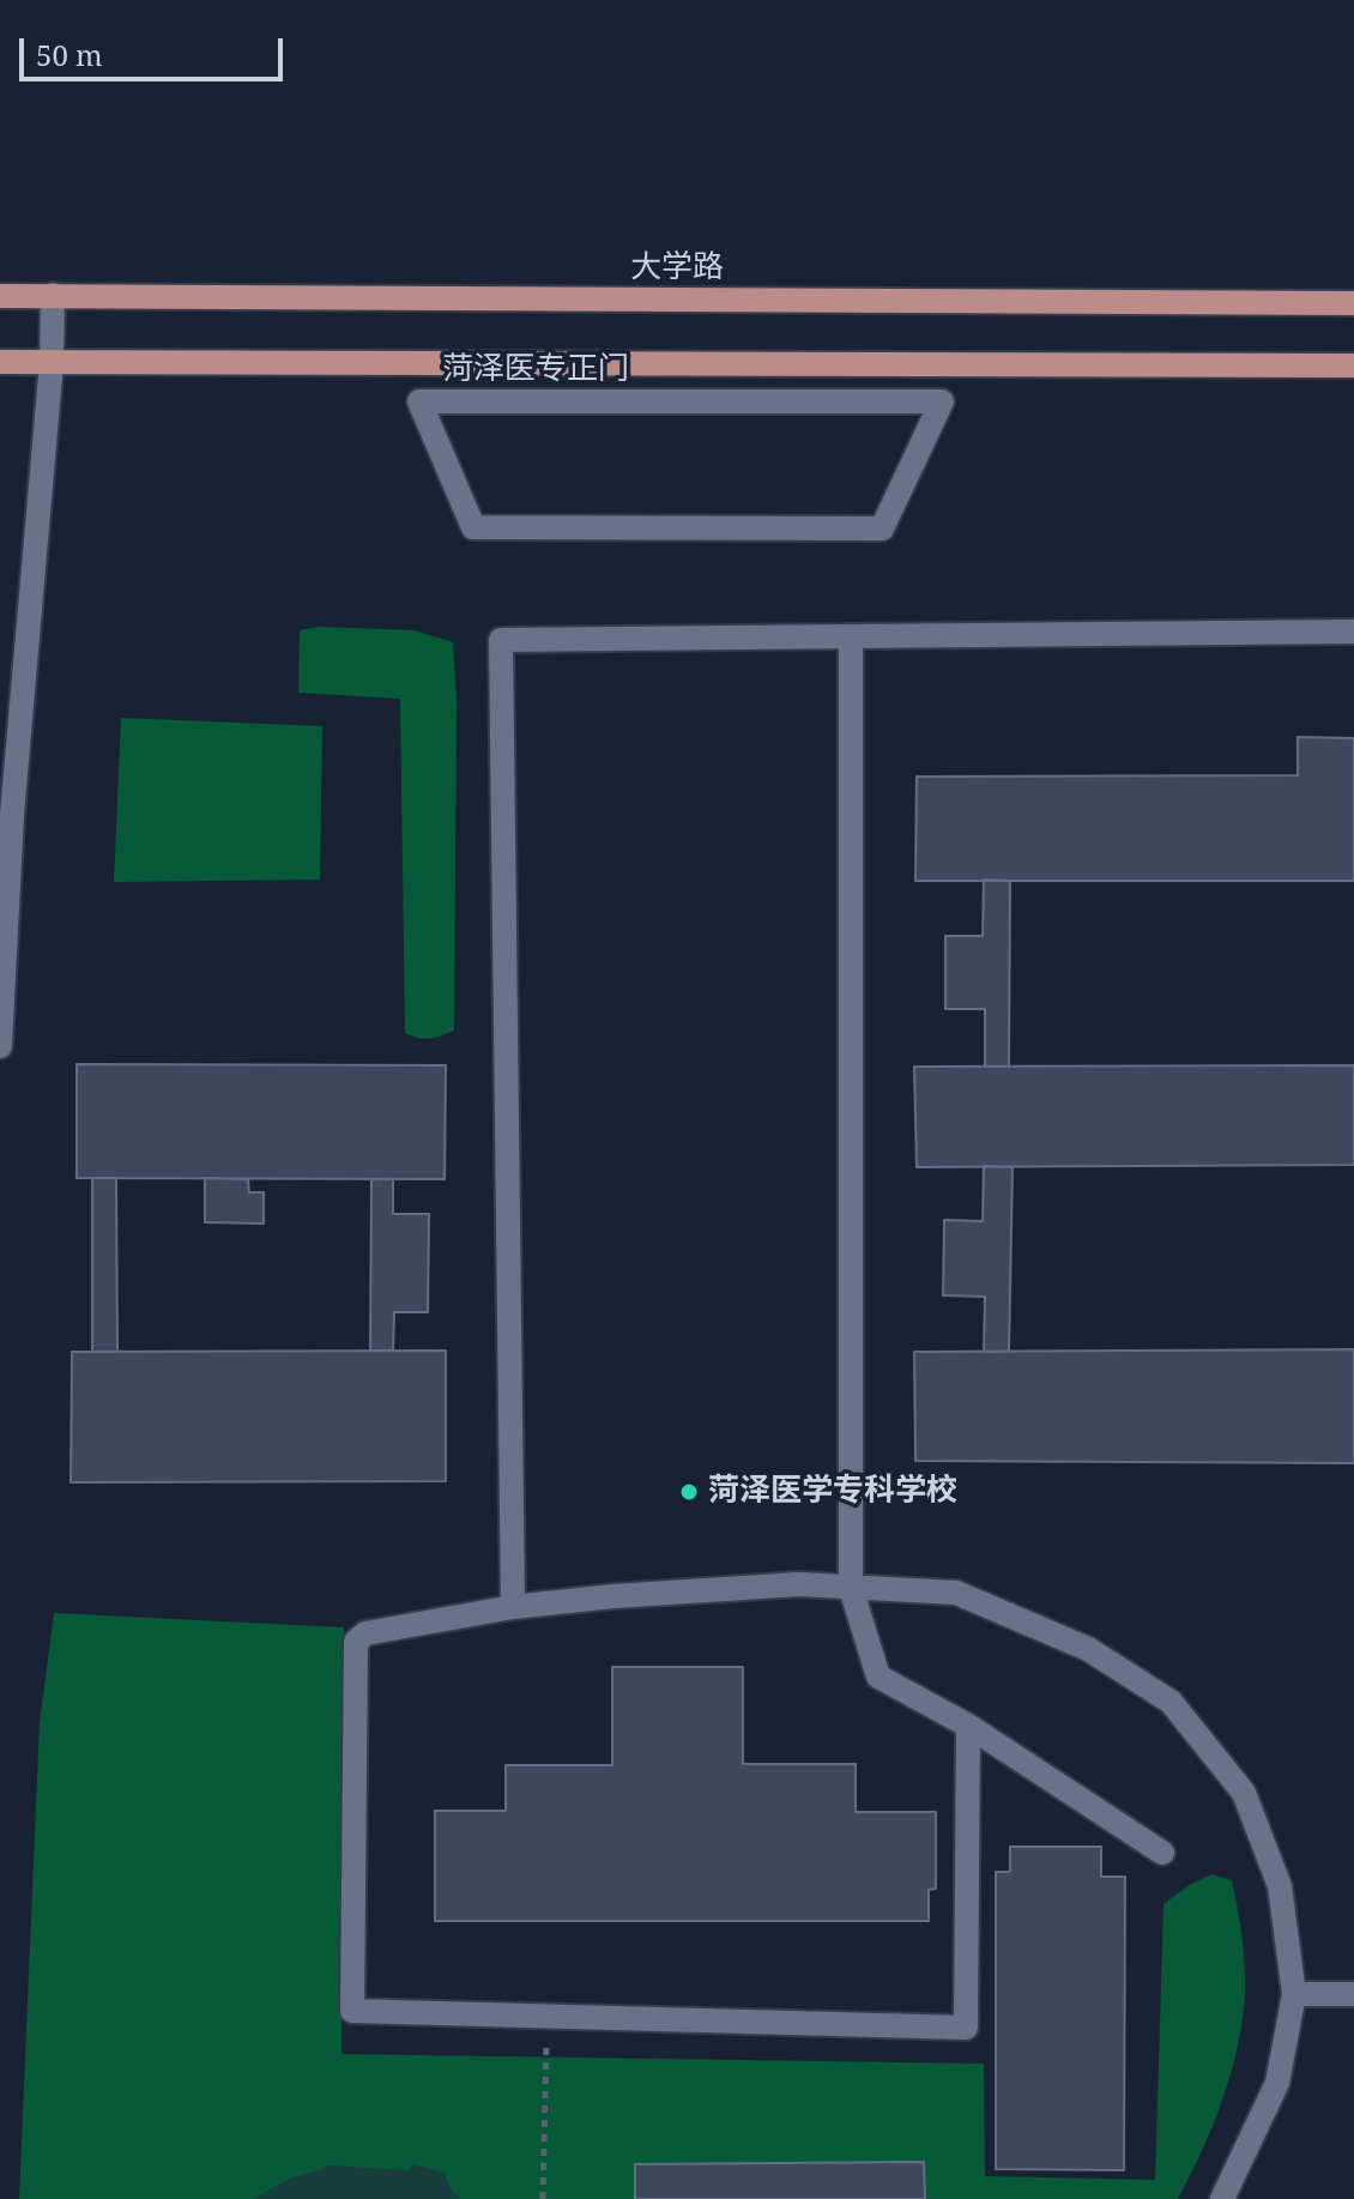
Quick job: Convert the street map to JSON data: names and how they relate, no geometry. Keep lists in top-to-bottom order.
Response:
{
  "streets": {
    "main road": ["大学路"],
    "street": ["菏泽医专正门"]
  },
  "places": ["菏泽医学专科学校"],
  "scale_bar": "50 m"
}
